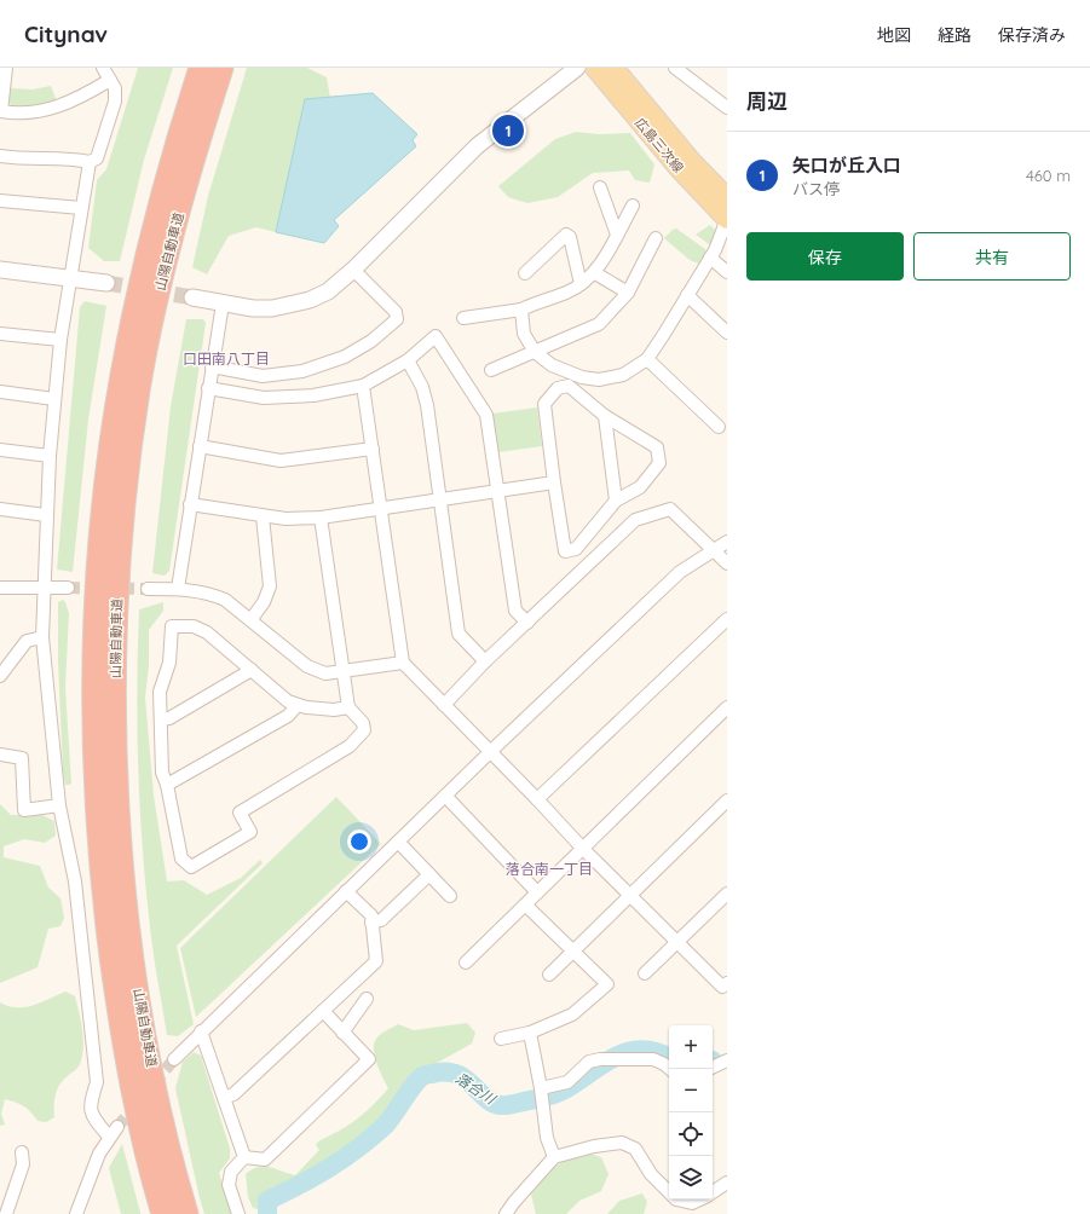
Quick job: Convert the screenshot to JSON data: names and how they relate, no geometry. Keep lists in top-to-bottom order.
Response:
{
  "streets": {
    "highway": ["山陽自動車道"],
    "main road": ["広島三次線"]
  },
  "districts": ["口田南八丁目", "落合南一丁目"],
  "water": ["落合川"],
  "page": {
    "header": "Citynav",
    "nav": ["地図", "経路", "保存済み"],
    "heading": "周辺",
    "pins": "1",
    "list": [
      {
        "mark": "1",
        "name": "矢口が丘入口",
        "note": "バス停",
        "value": "460 m"
      }
    ],
    "buttons": ["保存", "共有"],
    "map_buttons": ["+", "−"]
  }
}
